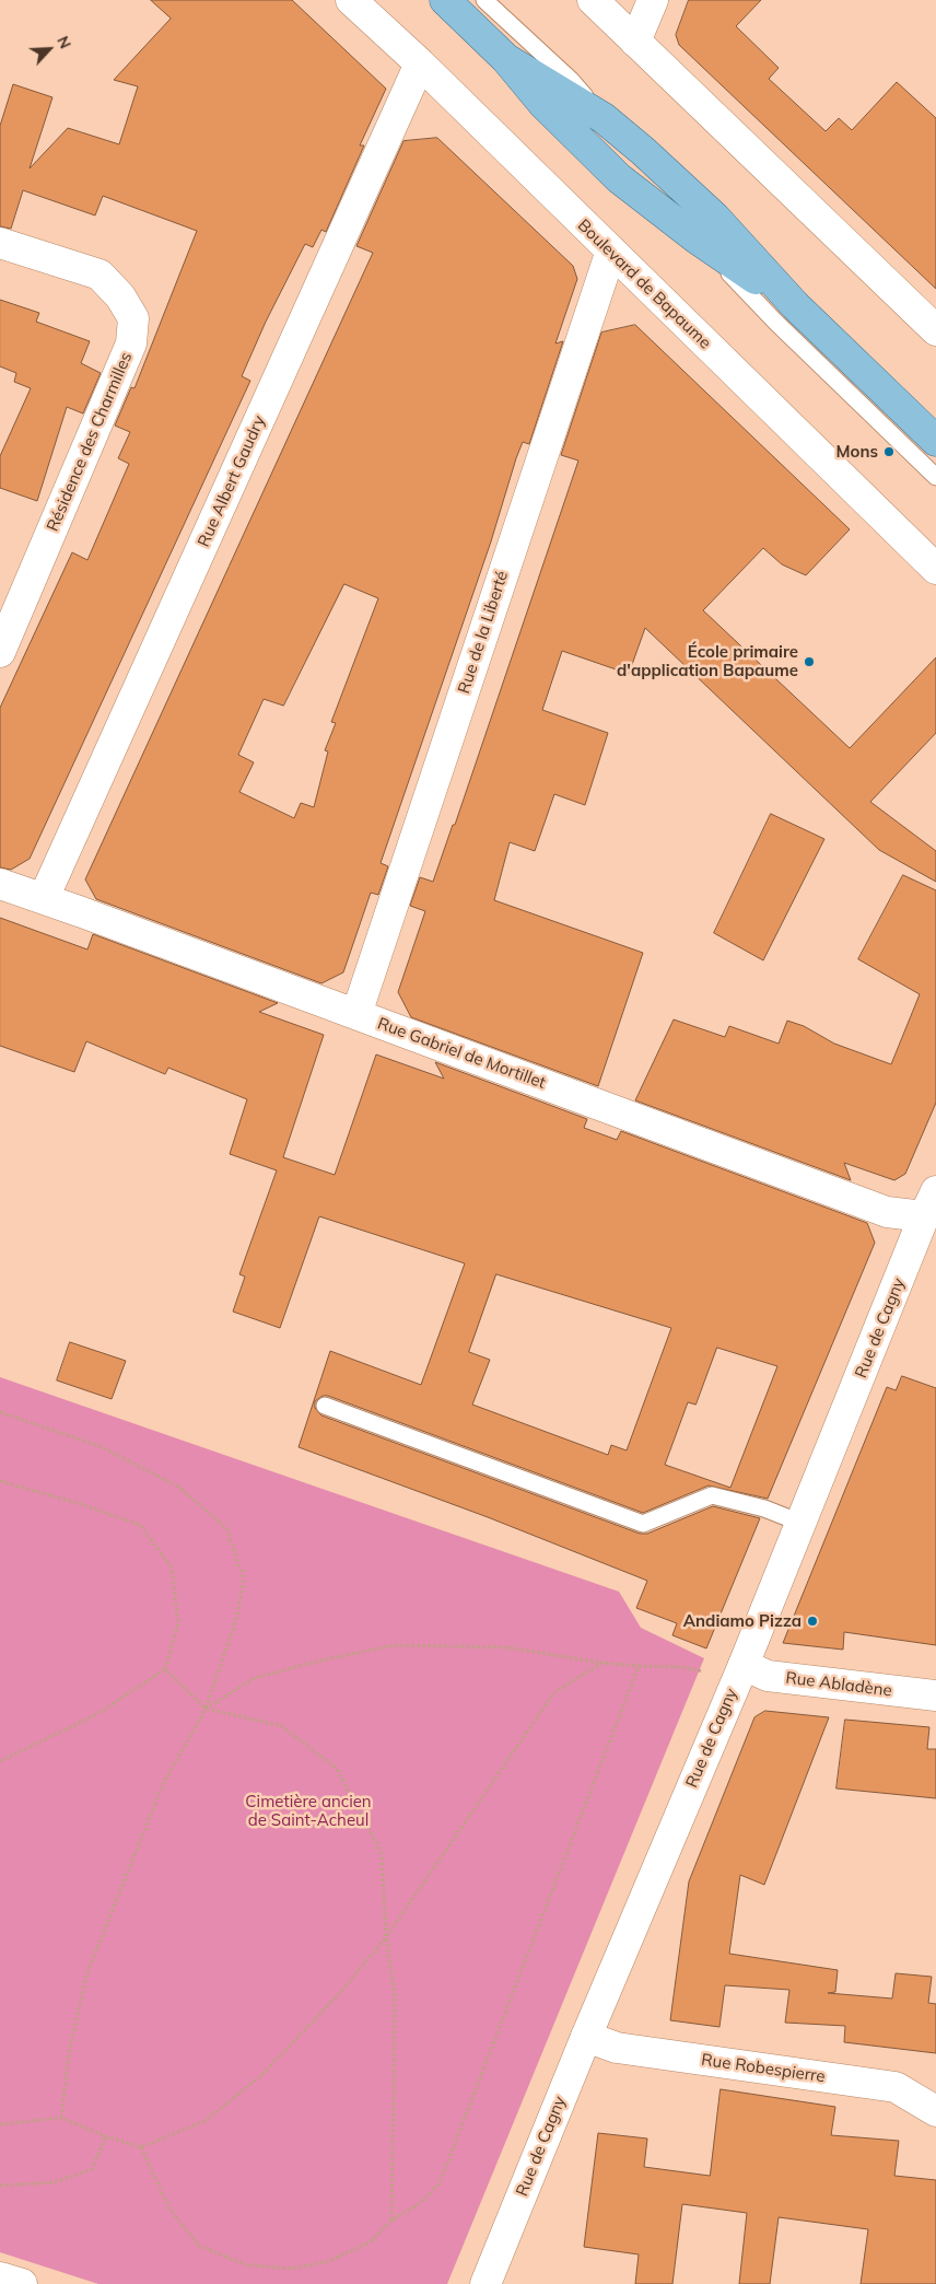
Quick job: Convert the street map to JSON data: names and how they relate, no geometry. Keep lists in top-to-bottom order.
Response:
{
  "streets": {
    "street": [
      "Boulevard de Bapaume",
      "Résidence des Charmilles",
      "Rue Albert Gaudry",
      "Rue de la Liberté",
      "Rue Gabriel de Mortillet",
      "Rue de Cagny",
      "Rue Abladène",
      "Rue Robespierre"
    ]
  },
  "crossings": [
    ["Boulevard de Bapaume", "Rue Albert Gaudry"],
    ["Boulevard de Bapaume", "Rue de la Liberté"],
    ["Rue Albert Gaudry", "Rue Gabriel de Mortillet"],
    ["Rue de la Liberté", "Rue Gabriel de Mortillet"],
    ["Rue Gabriel de Mortillet", "Rue de Cagny"],
    ["Rue de Cagny", "Rue Abladène"],
    ["Rue de Cagny", "Rue Robespierre"]
  ],
  "parks": ["Cimetière ancien de Saint-Acheul"],
  "places": ["Mons", "École primaire d'application Bapaume", "Andiamo Pizza"],
  "north": "top right"
}
